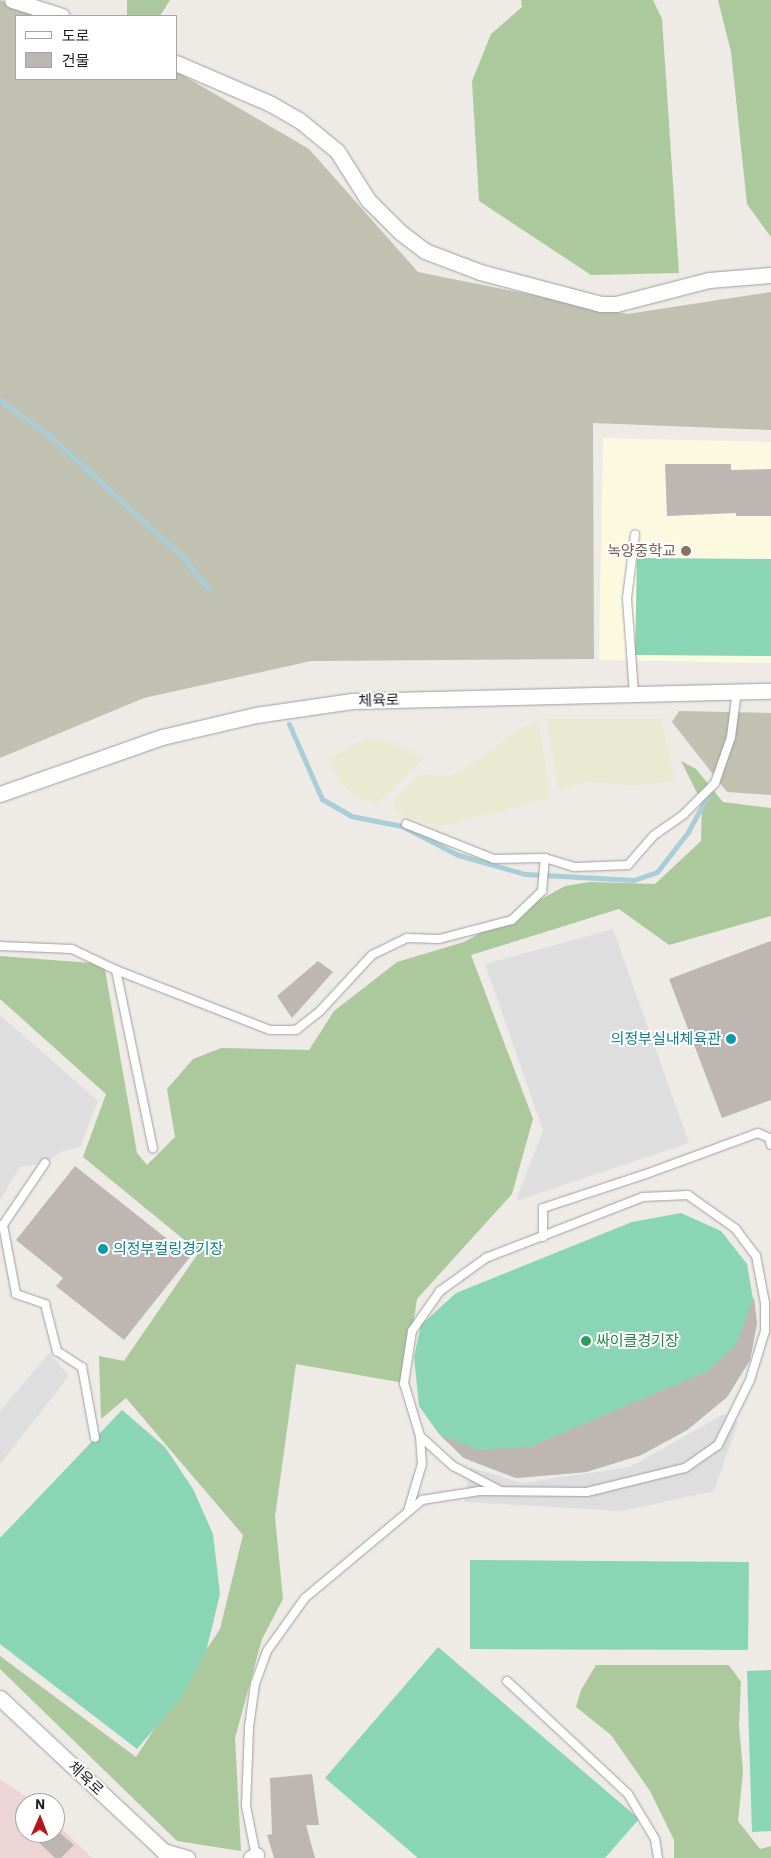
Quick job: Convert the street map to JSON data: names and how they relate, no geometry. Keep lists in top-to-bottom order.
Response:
{
  "streets": {
    "street": ["체육로"]
  },
  "places": [
    "녹양중학교",
    "의정부실내체육관",
    "의정부컬링경기장",
    "싸이클경기장"
  ],
  "legend": ["도로", "건물"],
  "north": "top"
}
